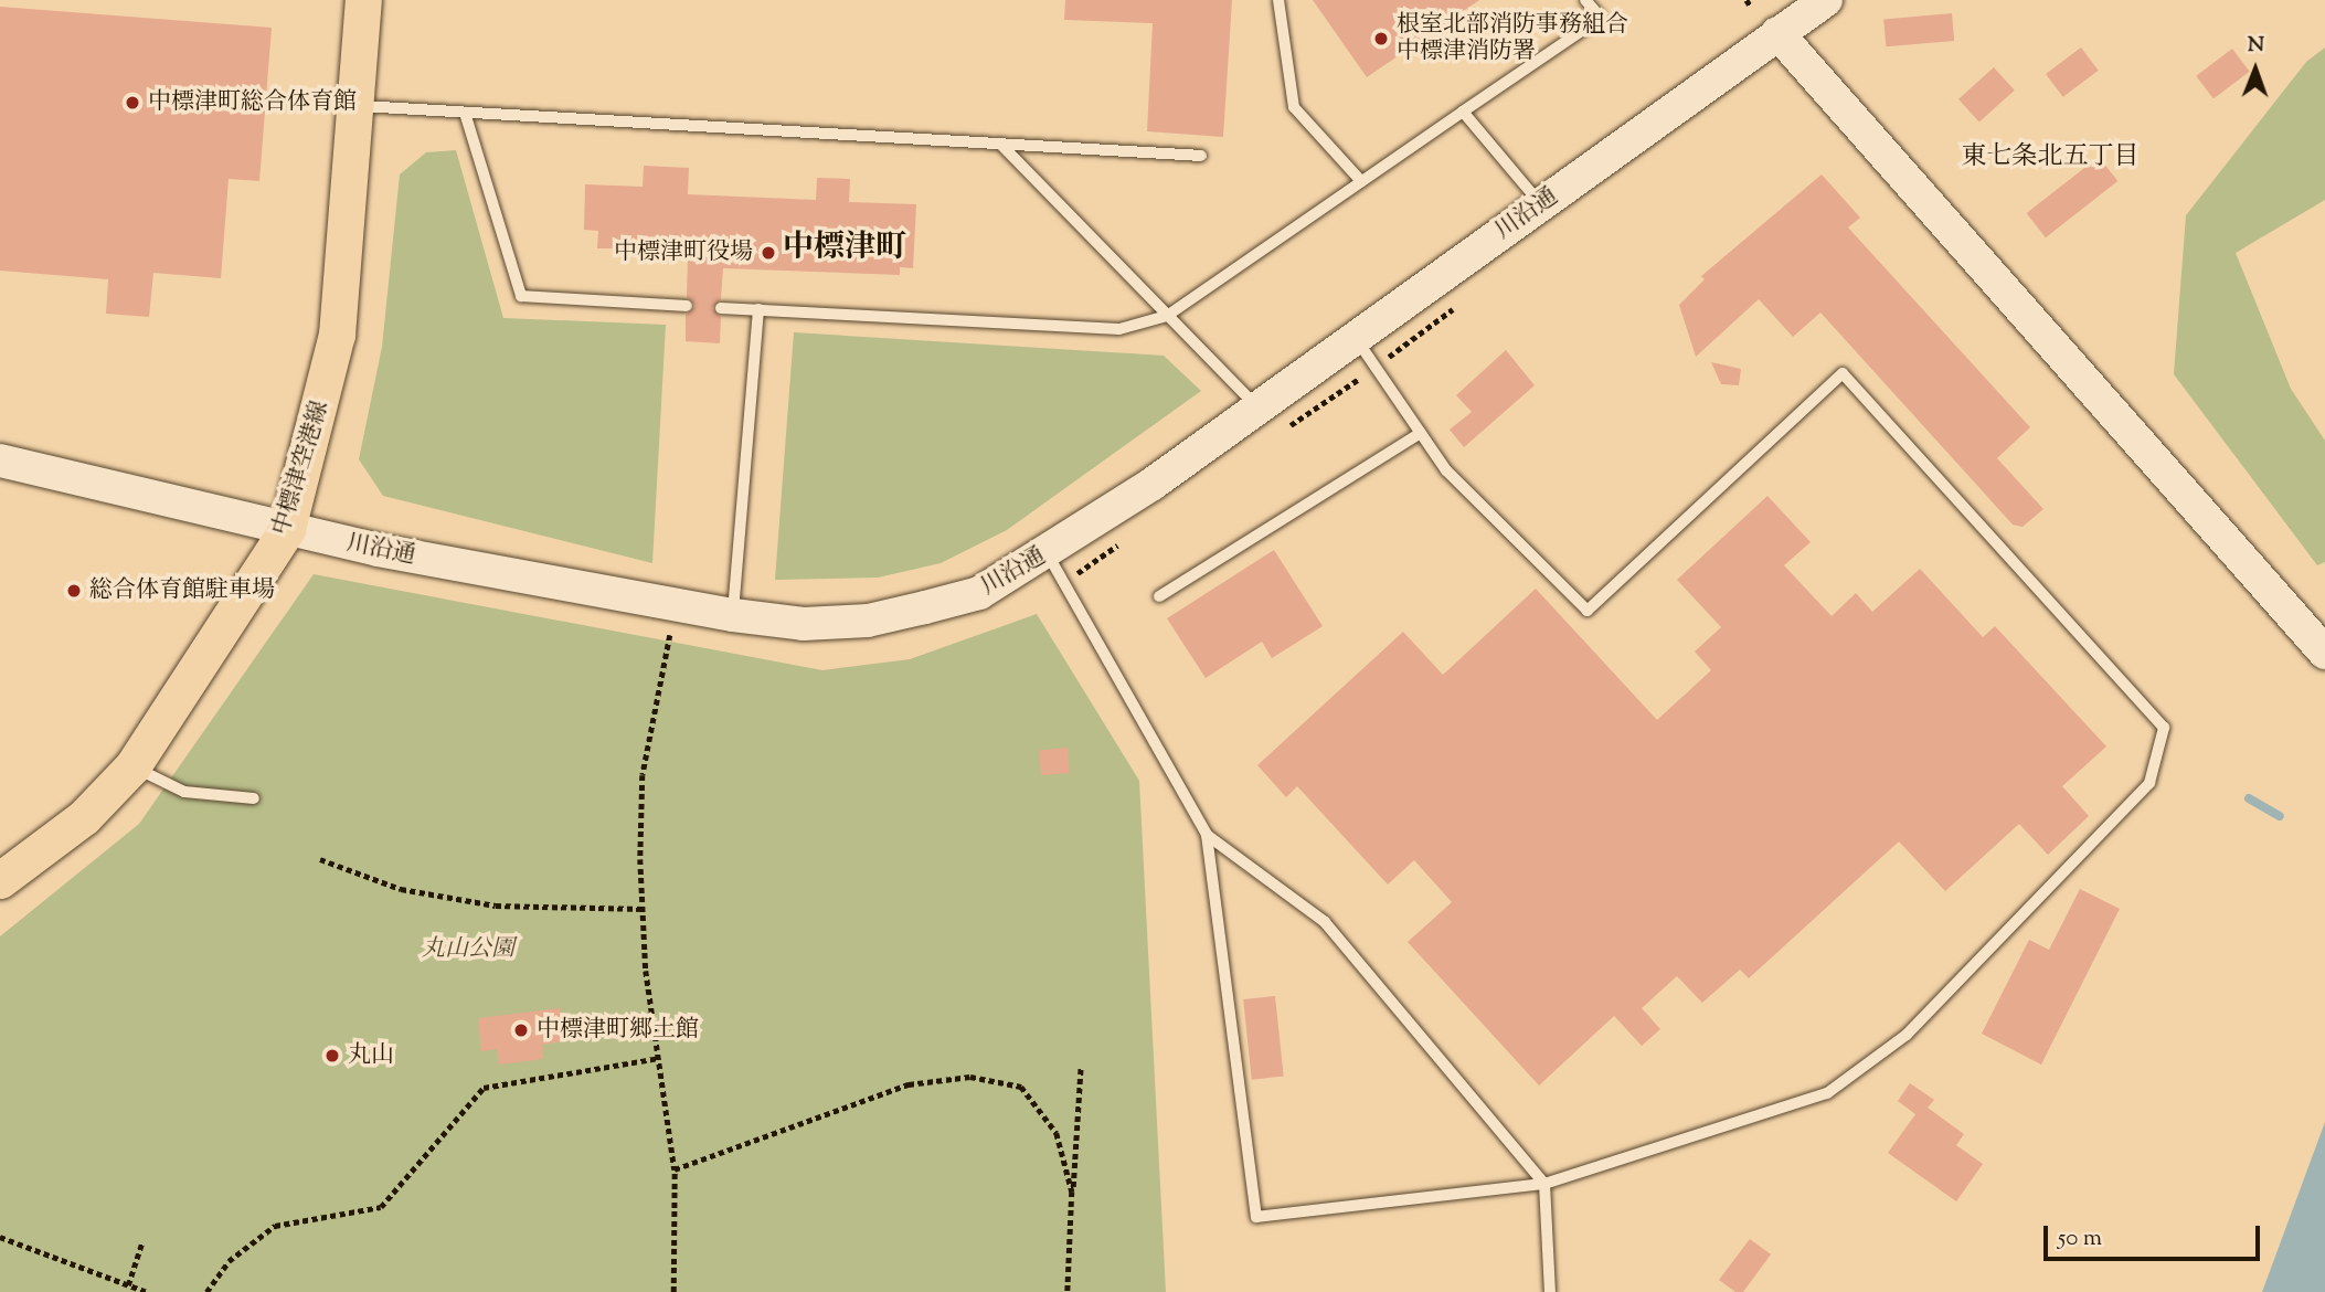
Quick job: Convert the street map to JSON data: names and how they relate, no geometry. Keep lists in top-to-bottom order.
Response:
{
  "streets": {
    "main road": ["中標津空港線"],
    "street": ["川沿通"]
  },
  "crossings": [
    ["川沿通", "中標津空港線"]
  ],
  "districts": ["東七条北五丁目", "中標津町"],
  "parks": ["丸山公園"],
  "places": [
    "根室北部消防事務組合 中標津消防署",
    "中標津町総合体育館",
    "中標津町役場",
    "総合体育館駐車場",
    "中標津町郷土館",
    "丸山"
  ],
  "scale_bar": "50 m",
  "north": "top"
}
